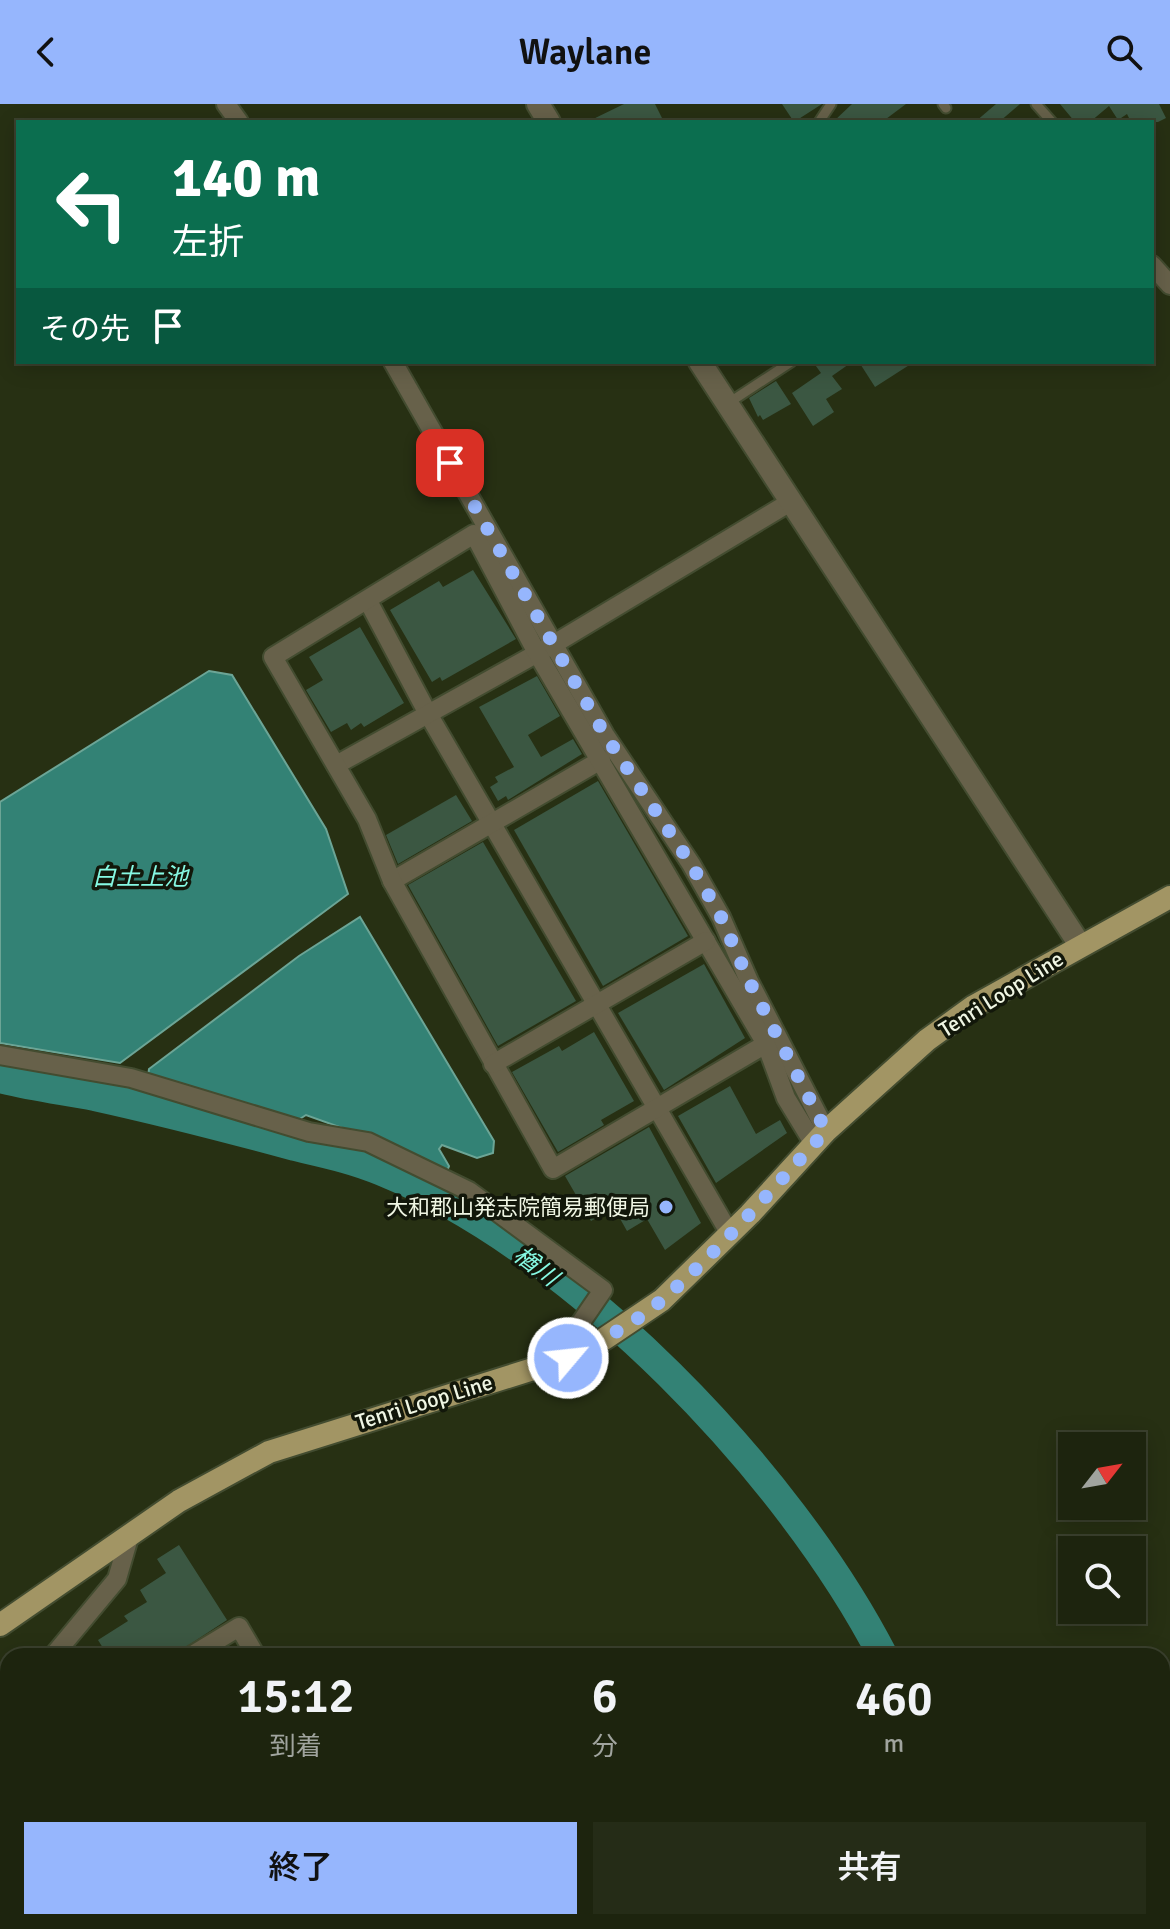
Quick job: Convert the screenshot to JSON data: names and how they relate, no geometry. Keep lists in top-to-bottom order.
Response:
{
  "streets": {
    "main road": ["Tenri Loop Line"]
  },
  "water": ["白土上池", "楢川"],
  "places": ["大和郡山発志院簡易郵便局"],
  "north": "top right",
  "page": {
    "header": "Waylane",
    "turn": ["140 m", "左折"],
    "then": "その先",
    "eta": [
      "15:12",
      "到着",
      "6",
      "分",
      "460",
      "m"
    ],
    "buttons": ["終了", "共有"]
  }
}
